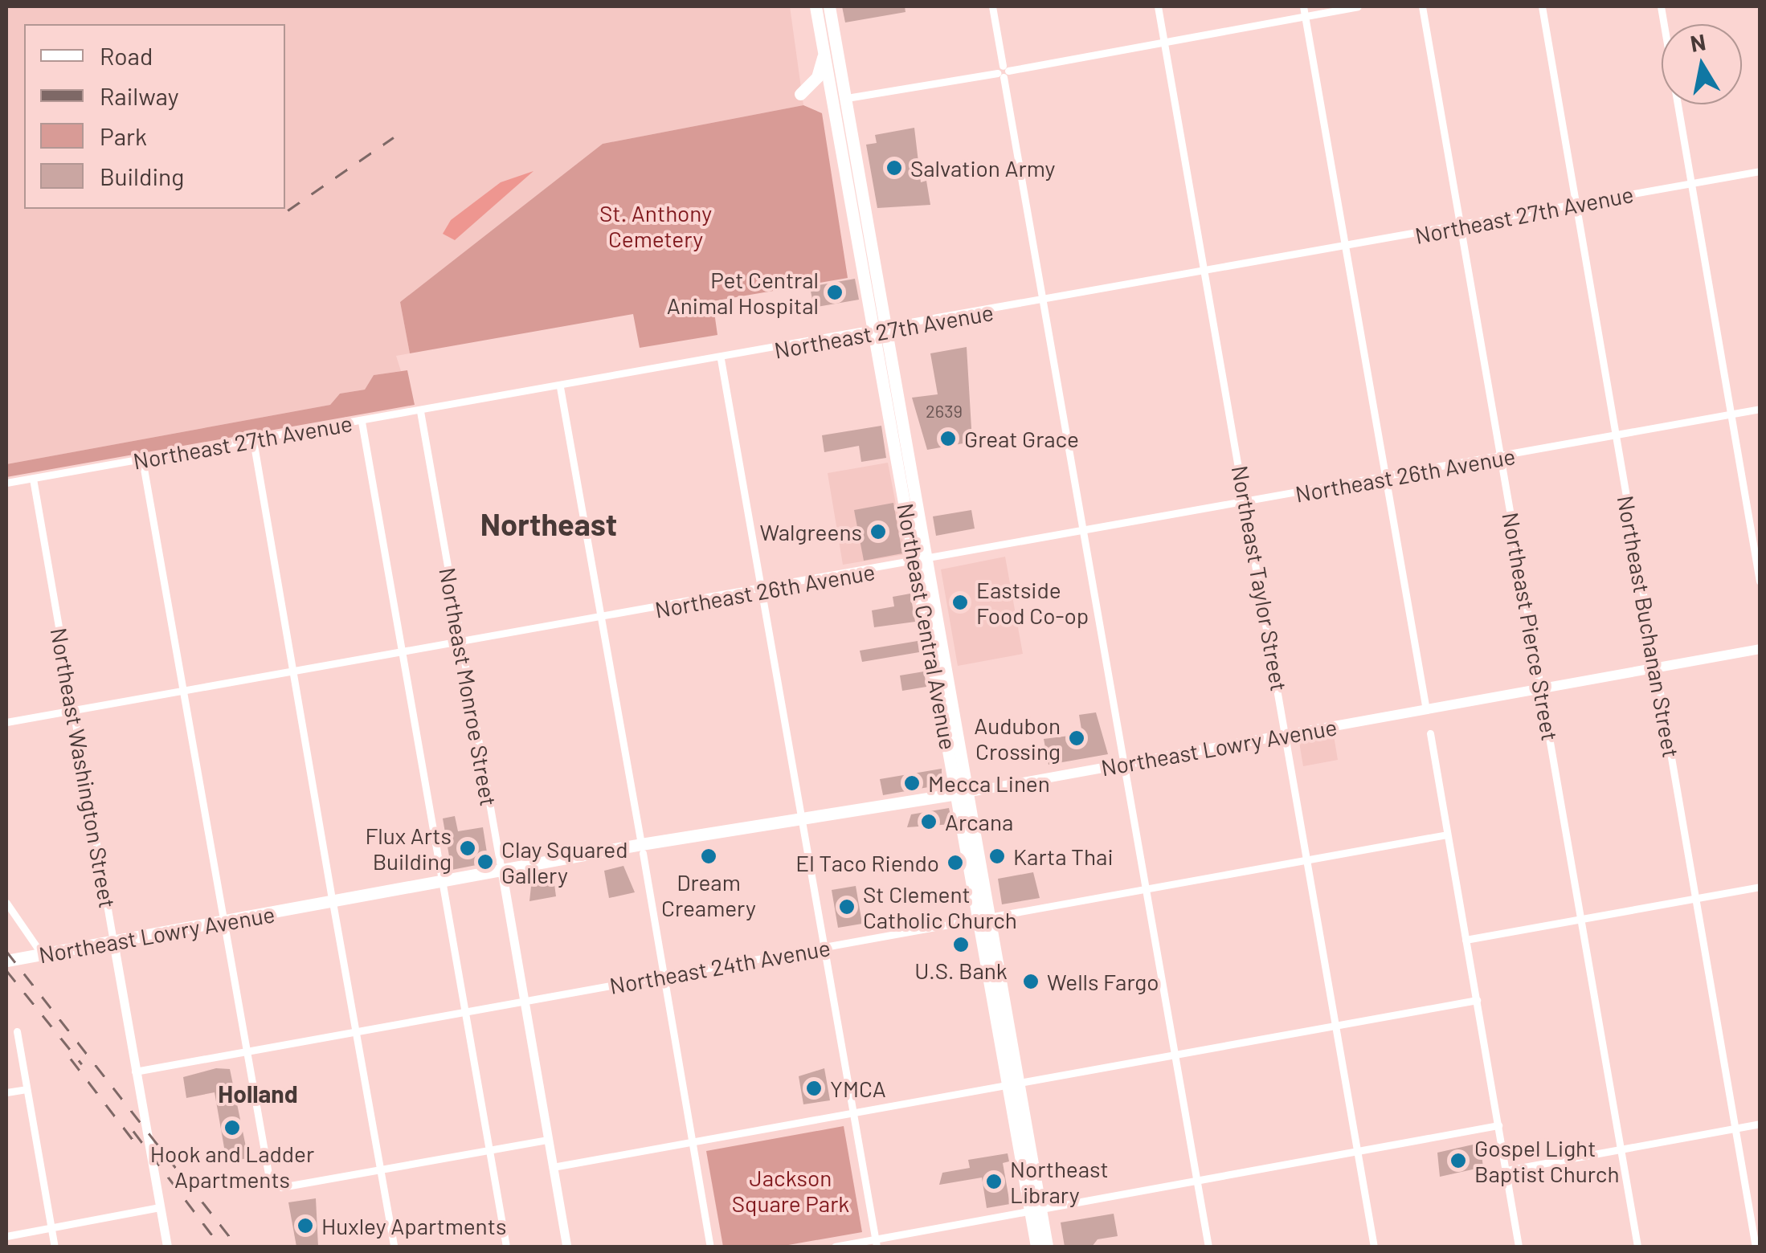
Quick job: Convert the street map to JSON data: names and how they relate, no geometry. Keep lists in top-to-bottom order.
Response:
{
  "streets": {
    "main road": ["Northeast Central Avenue", "Northeast Lowry Avenue"],
    "street": [
      "Northeast 27th Avenue",
      "Northeast 26th Avenue",
      "Northeast Taylor Street",
      "Northeast Pierce Street",
      "Northeast Buchanan Street",
      "Northeast Monroe Street",
      "Northeast Washington Street",
      "Northeast 24th Avenue"
    ]
  },
  "crossings": [
    ["Northeast 27th Avenue", "Northeast Taylor Street"],
    ["Northeast 27th Avenue", "Northeast Central Avenue"],
    ["Northeast 27th Avenue", "Northeast Pierce Street"],
    ["Northeast 27th Avenue", "Northeast Buchanan Street"],
    ["Northeast 27th Avenue", "Northeast Monroe Street"],
    ["Northeast 27th Avenue", "Northeast Washington Street"],
    ["Northeast 26th Avenue", "Northeast Taylor Street"],
    ["Northeast 26th Avenue", "Northeast Central Avenue"],
    ["Northeast 26th Avenue", "Northeast Pierce Street"],
    ["Northeast 26th Avenue", "Northeast Buchanan Street"],
    ["Northeast 26th Avenue", "Northeast Monroe Street"],
    ["Northeast 26th Avenue", "Northeast Washington Street"],
    ["Northeast Taylor Street", "Northeast Lowry Avenue"],
    ["Northeast Taylor Street", "Northeast 24th Avenue"],
    ["Northeast Central Avenue", "Northeast Lowry Avenue"],
    ["Northeast Central Avenue", "Northeast 24th Avenue"],
    ["Northeast Pierce Street", "Northeast Lowry Avenue"],
    ["Northeast Buchanan Street", "Northeast Lowry Avenue"],
    ["Northeast Monroe Street", "Northeast Lowry Avenue"],
    ["Northeast Monroe Street", "Northeast 24th Avenue"],
    ["Northeast Lowry Avenue", "Northeast Washington Street"],
    ["Northeast Washington Street", "Northeast 24th Avenue"]
  ],
  "districts": ["Northeast", "Holland"],
  "parks": ["St. Anthony Cemetery", "Jackson Square Park"],
  "places": [
    "Salvation Army",
    "Pet Central Animal Hospital",
    "Great Grace",
    "Walgreens",
    "Eastside Food Co-op",
    "Audubon Crossing",
    "Mecca Linen",
    "Arcana",
    "Flux Arts Building",
    "Dream Creamery",
    "Karta Thai",
    "Clay Squared Gallery",
    "El Taco Riendo",
    "St Clement Catholic Church",
    "U.S. Bank",
    "Wells Fargo",
    "YMCA",
    "Hook and Ladder Apartments",
    "Gospel Light Baptist Church",
    "Northeast Library",
    "Huxley Apartments"
  ],
  "house_numbers": ["2639"],
  "legend": [
    "Road",
    "Railway",
    "Park",
    "Building"
  ],
  "north": "top"
}
